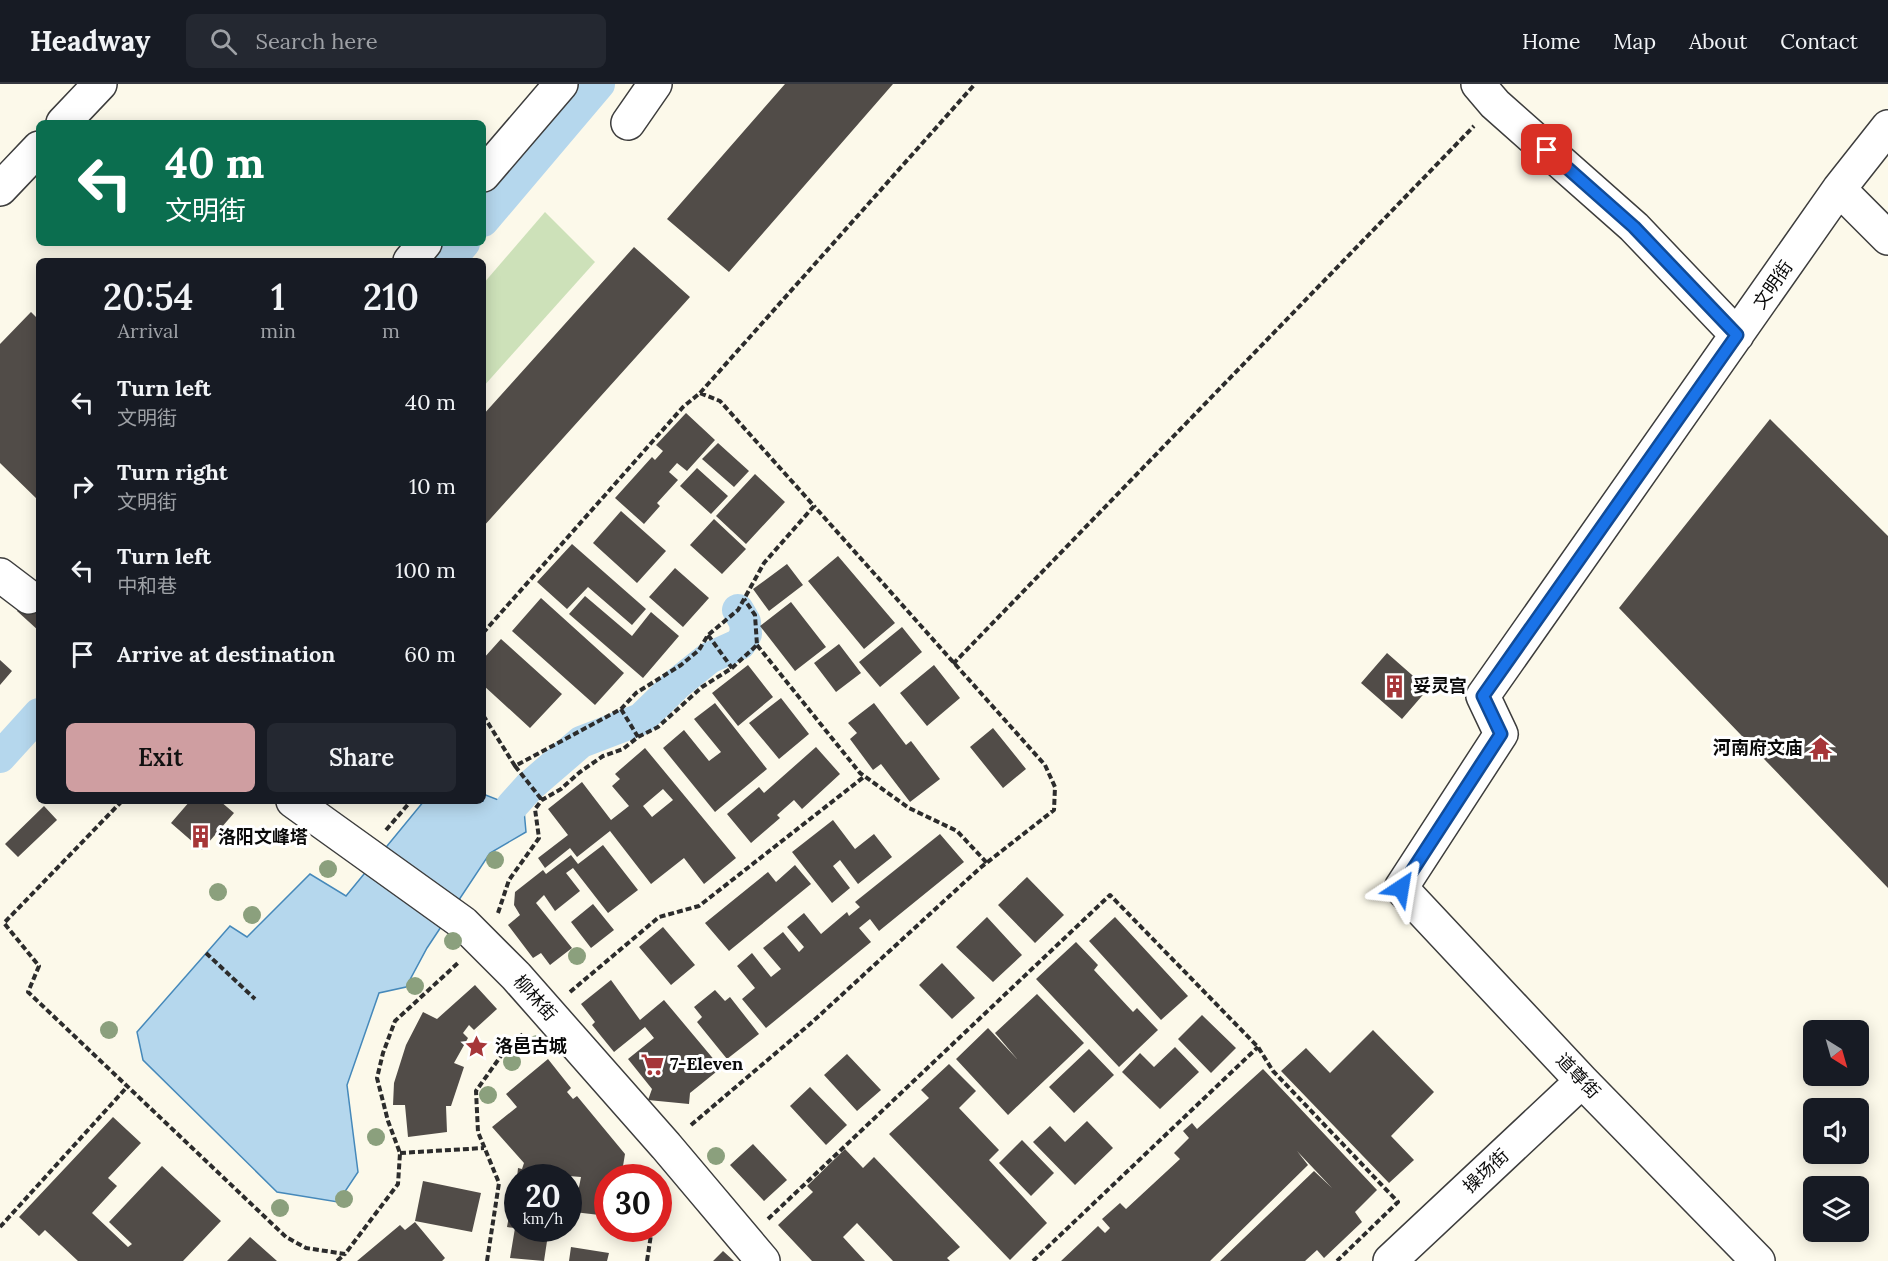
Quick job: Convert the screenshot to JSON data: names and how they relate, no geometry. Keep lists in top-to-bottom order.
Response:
{
  "streets": {
    "street": [
      "文明街",
      "柳林街",
      "道尊街",
      "操场街"
    ]
  },
  "crossings": [
    ["文明街", "道尊街"],
    ["道尊街", "操场街"]
  ],
  "places": {
    "building": ["妥灵宫", "洛阳文峰塔"],
    "temple": ["河南府文庙"],
    "place": ["洛邑古城"],
    "supermarket": ["7-Eleven"]
  },
  "north": "bottom right",
  "page": {
    "header": "Headway",
    "search": "Search here",
    "nav": [
      "Home",
      "Map",
      "About",
      "Contact"
    ],
    "turn": ["40 m", "文明街"],
    "eta": [
      "20:54",
      "Arrival",
      "1",
      "min",
      "210",
      "m"
    ],
    "list": [
      {
        "name": "Turn left",
        "note": "文明街",
        "value": "40 m"
      },
      {
        "name": "Turn right",
        "note": "文明街",
        "value": "10 m"
      },
      {
        "name": "Turn left",
        "note": "中和巷",
        "value": "100 m"
      },
      {
        "name": "Arrive at destination",
        "value": "60 m"
      }
    ],
    "buttons": ["Exit", "Share"],
    "speed": "20 km/h",
    "limit": "30"
  }
}
